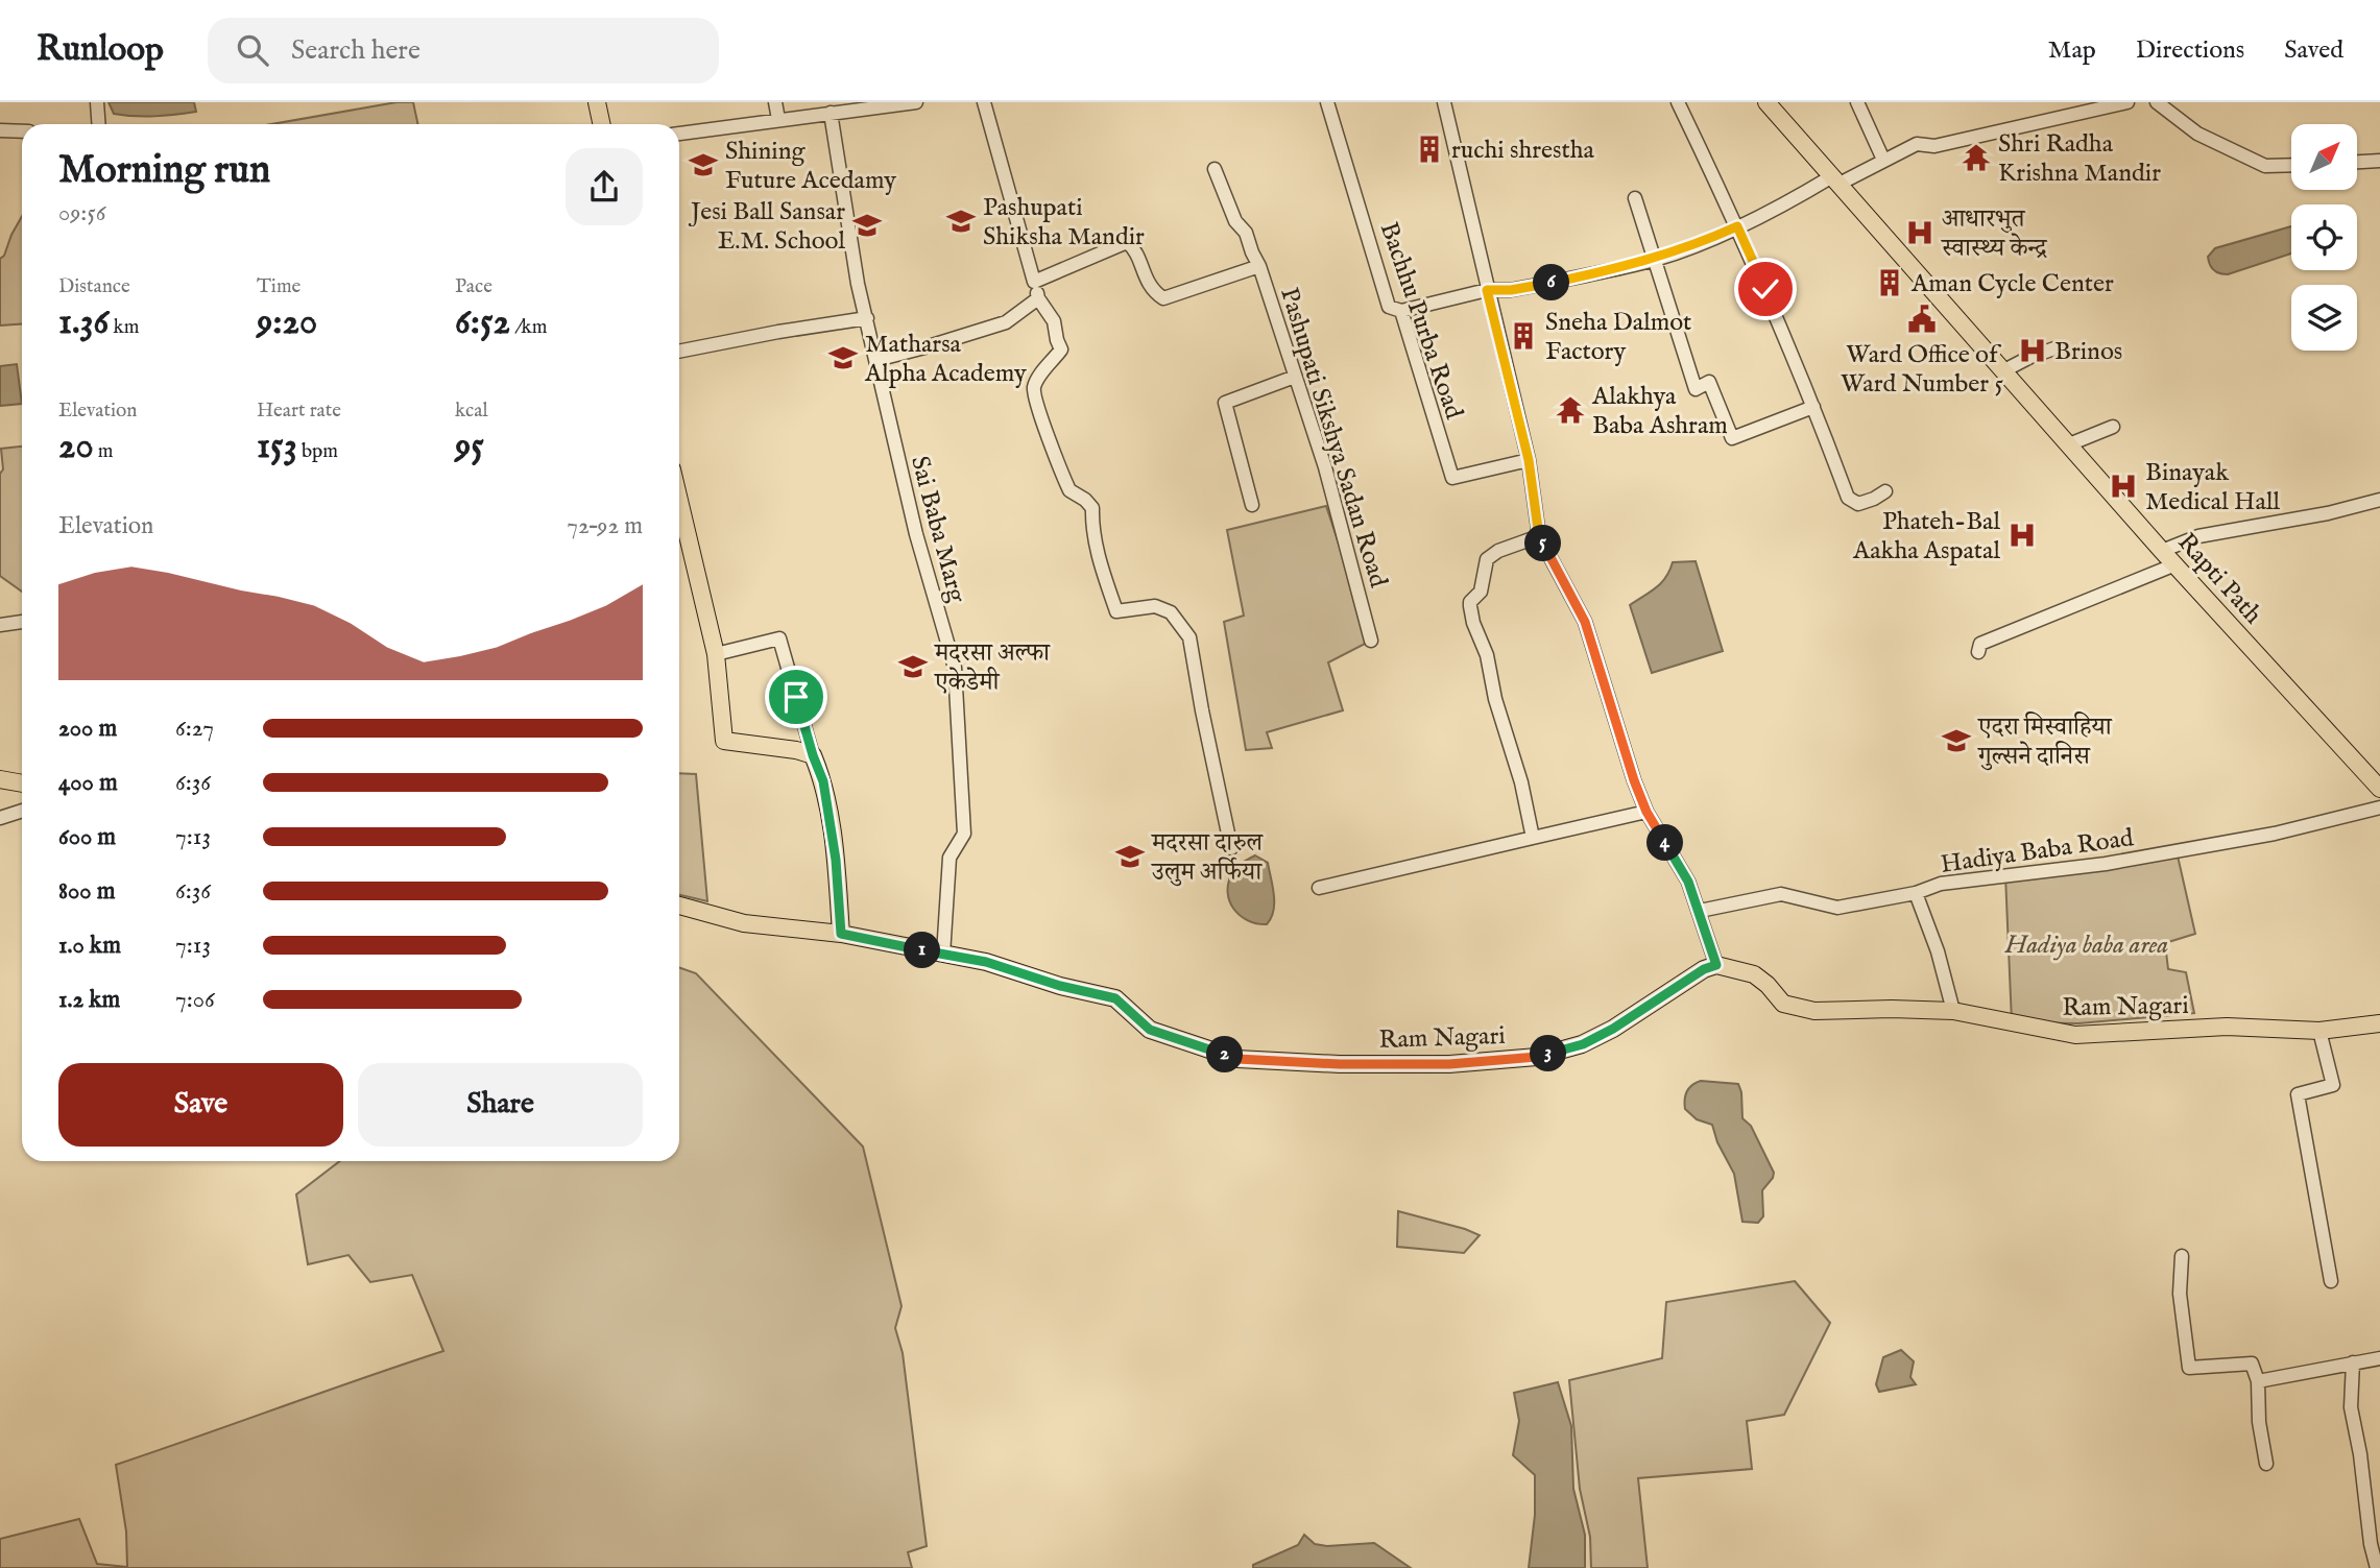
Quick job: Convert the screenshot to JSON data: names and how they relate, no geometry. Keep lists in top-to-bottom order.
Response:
{
  "streets": {
    "main road": ["Rapti Path", "Ram Nagari"],
    "street": [
      "Bachhu Purba Road",
      "Pashupati Sikshya Sadan Road",
      "Sai Baba Marg",
      "Hadiya Baba Road"
    ]
  },
  "crossings": [
    ["Sai Baba Marg", "Ram Nagari"]
  ],
  "parks": ["Hadiya baba area"],
  "places": {
    "building": ["ruchi shrestha", "Aman Cycle Center", "Sneha Dalmot Factory"],
    "temple": ["Shri Radha Krishna Mandir", "Alakhya Baba Ashram"],
    "school or university": [
      "Shining Future Acedamy",
      "Pashupati Shiksha Mandir",
      "Jesi Ball Sansar E.M. School",
      "Matharsa Alpha Academy",
      "मदरसा अल्फा एकेडेमी",
      "एदरा मिस्वाहिया गुल्सने दानिस",
      "मदरसा दारुल उलुम अर्फिया"
    ],
    "hospital": [
      "आधारभुत स्वास्थ्य केन्द्र",
      "Brinos",
      "Binayak Medical Hall",
      "Phateh-Bal Aakha Aspatal"
    ],
    "public building": ["Ward Office of Ward Number 5"]
  },
  "north": "top right",
  "page": {
    "header": "Runloop",
    "search": "Search here",
    "nav": ["Map", "Directions", "Saved"],
    "heading": ["Morning run", "09:56"],
    "stats": [
      ["Distance", "1.36 km"],
      ["Time", "9:20"],
      ["Pace", "6:52 /km"],
      ["Elevation", "20 m"],
      ["Heart rate", "153 bpm"],
      ["kcal", "95"]
    ],
    "pins": [
      "6",
      "5",
      "4",
      "1",
      "3",
      "2"
    ],
    "chart": ["Elevation", "72–92 m"],
    "list": [
      {
        "name": "200 m",
        "note": "6:27"
      },
      {
        "name": "400 m",
        "note": "6:36"
      },
      {
        "name": "600 m",
        "note": "7:13"
      },
      {
        "name": "800 m",
        "note": "6:36"
      },
      {
        "name": "1.0 km",
        "note": "7:13"
      },
      {
        "name": "1.2 km",
        "note": "7:06"
      }
    ],
    "buttons": ["Save", "Share"]
  }
}
